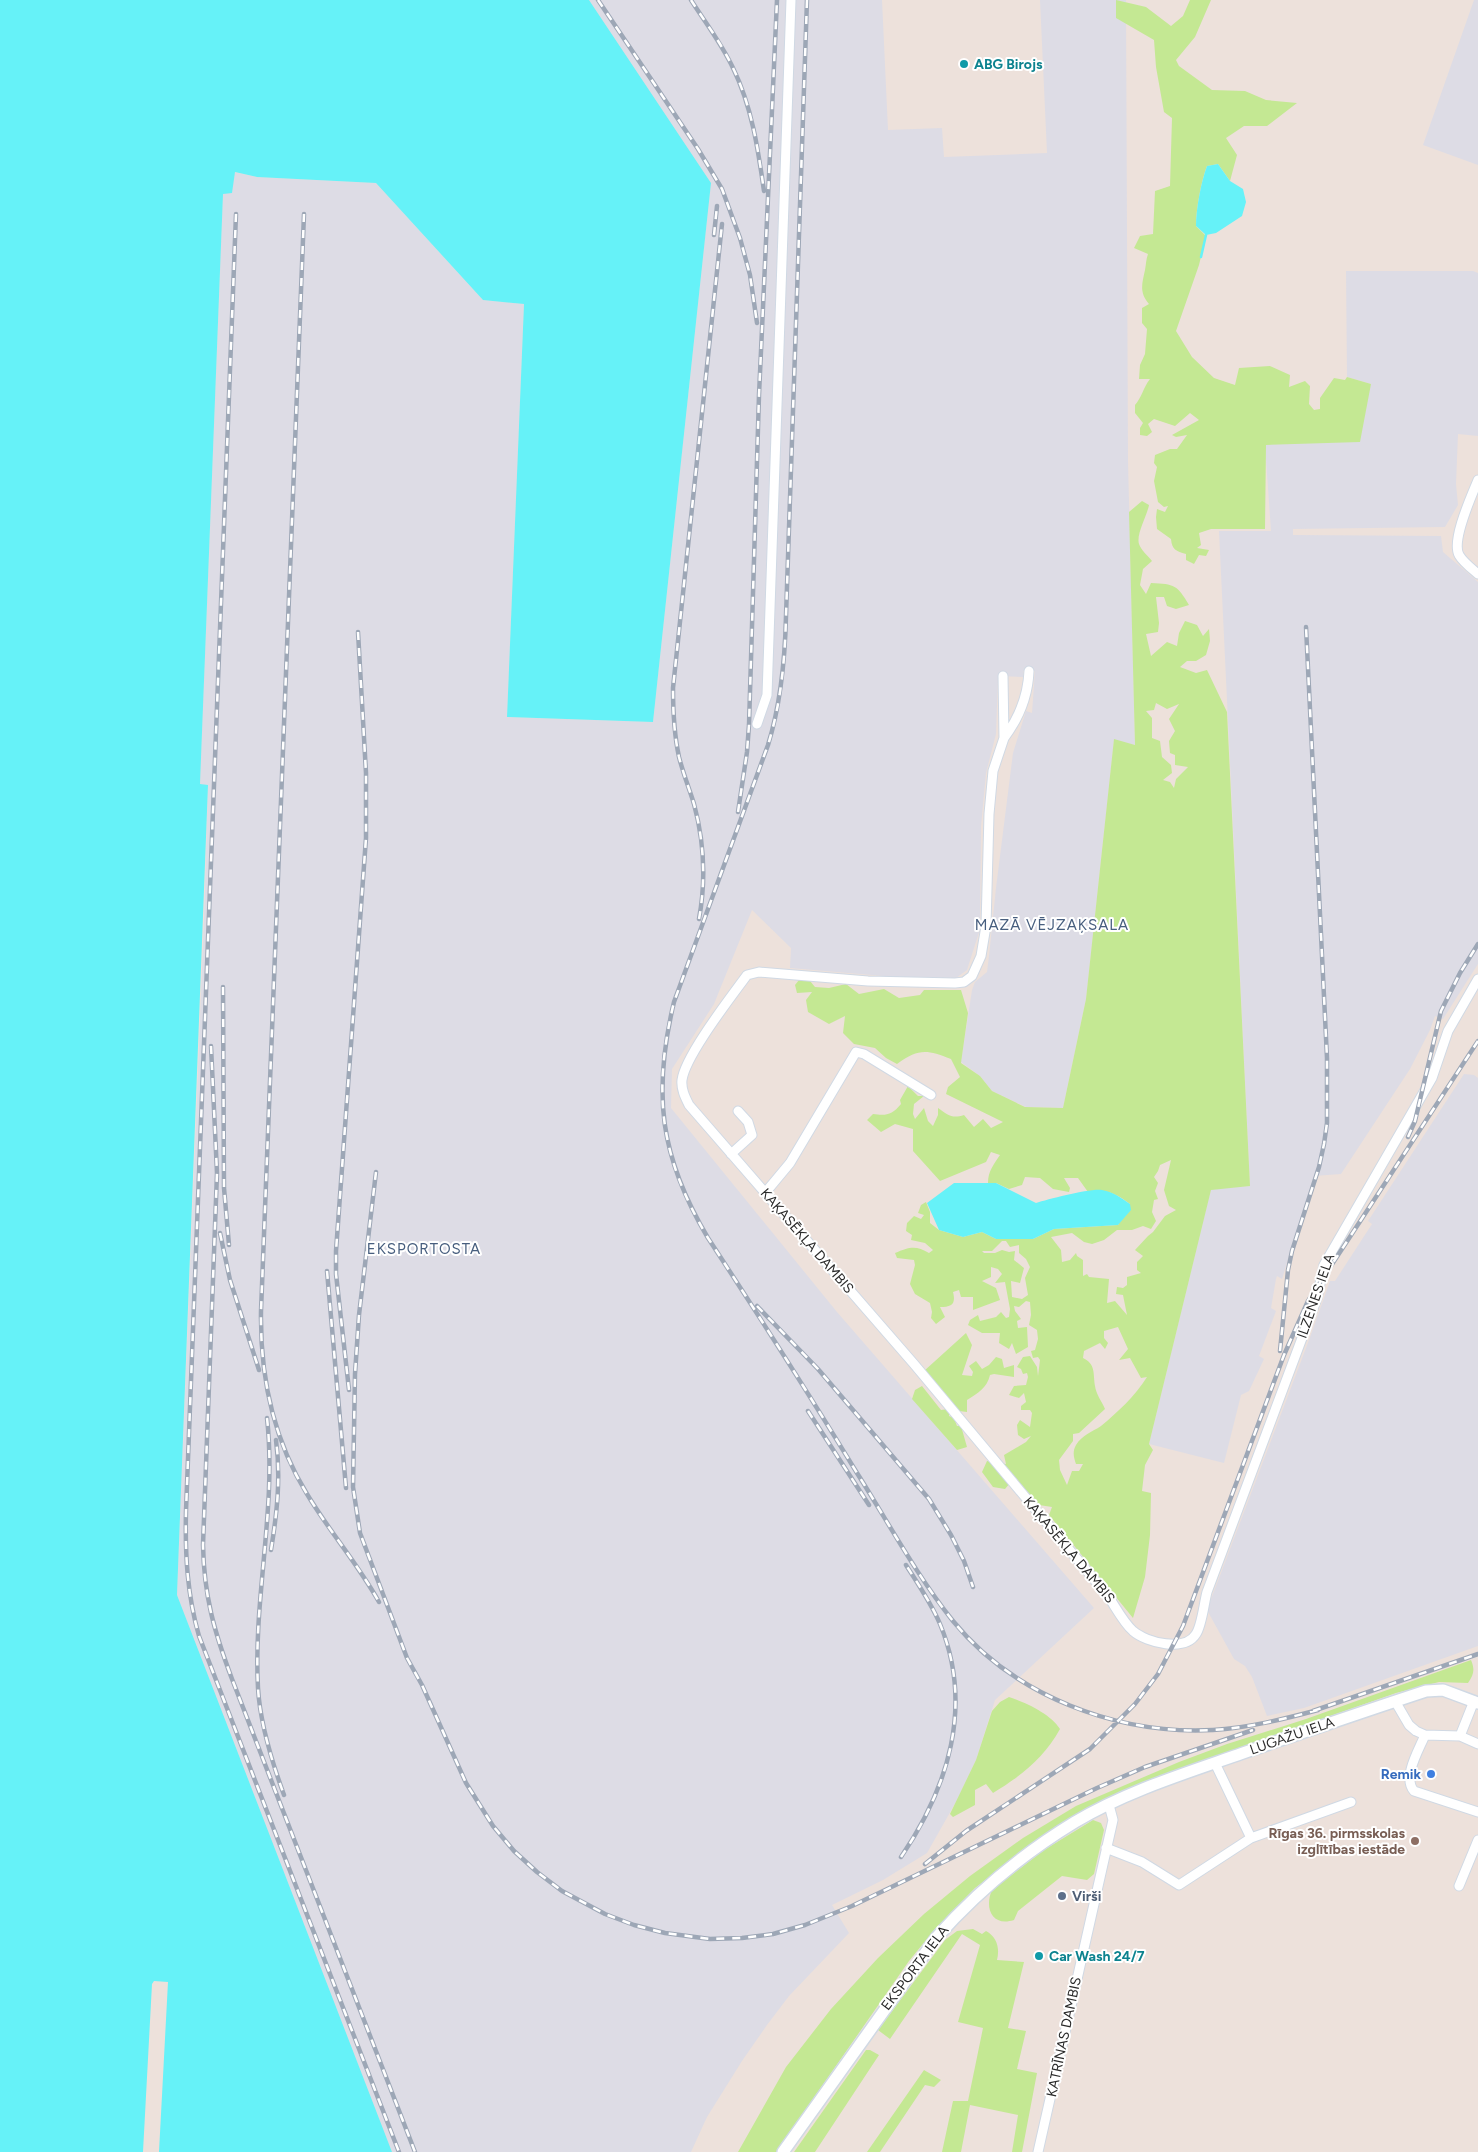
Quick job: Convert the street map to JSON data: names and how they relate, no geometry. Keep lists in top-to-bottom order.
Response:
{
  "streets": {
    "street": [
      "KAĶASĒKĻA DAMBIS",
      "ILZENES IELA",
      "LUGAŽU IELA",
      "EKSPORTA IELA",
      "KATRĪNAS DAMBIS"
    ]
  },
  "crossings": [
    ["KAĶASĒKĻA DAMBIS", "ILZENES IELA"],
    ["LUGAŽU IELA", "EKSPORTA IELA"],
    ["LUGAŽU IELA", "KATRĪNAS DAMBIS"],
    ["EKSPORTA IELA", "KATRĪNAS DAMBIS"]
  ],
  "districts": ["MAZĀ VĒJZAĶSALA", "EKSPORTOSTA"],
  "places": [
    "ABG Birojs",
    "Remik",
    "Rīgas 36. pirmsskolas izglītības iestāde",
    "Virši",
    "Car Wash 24/7"
  ]
}
